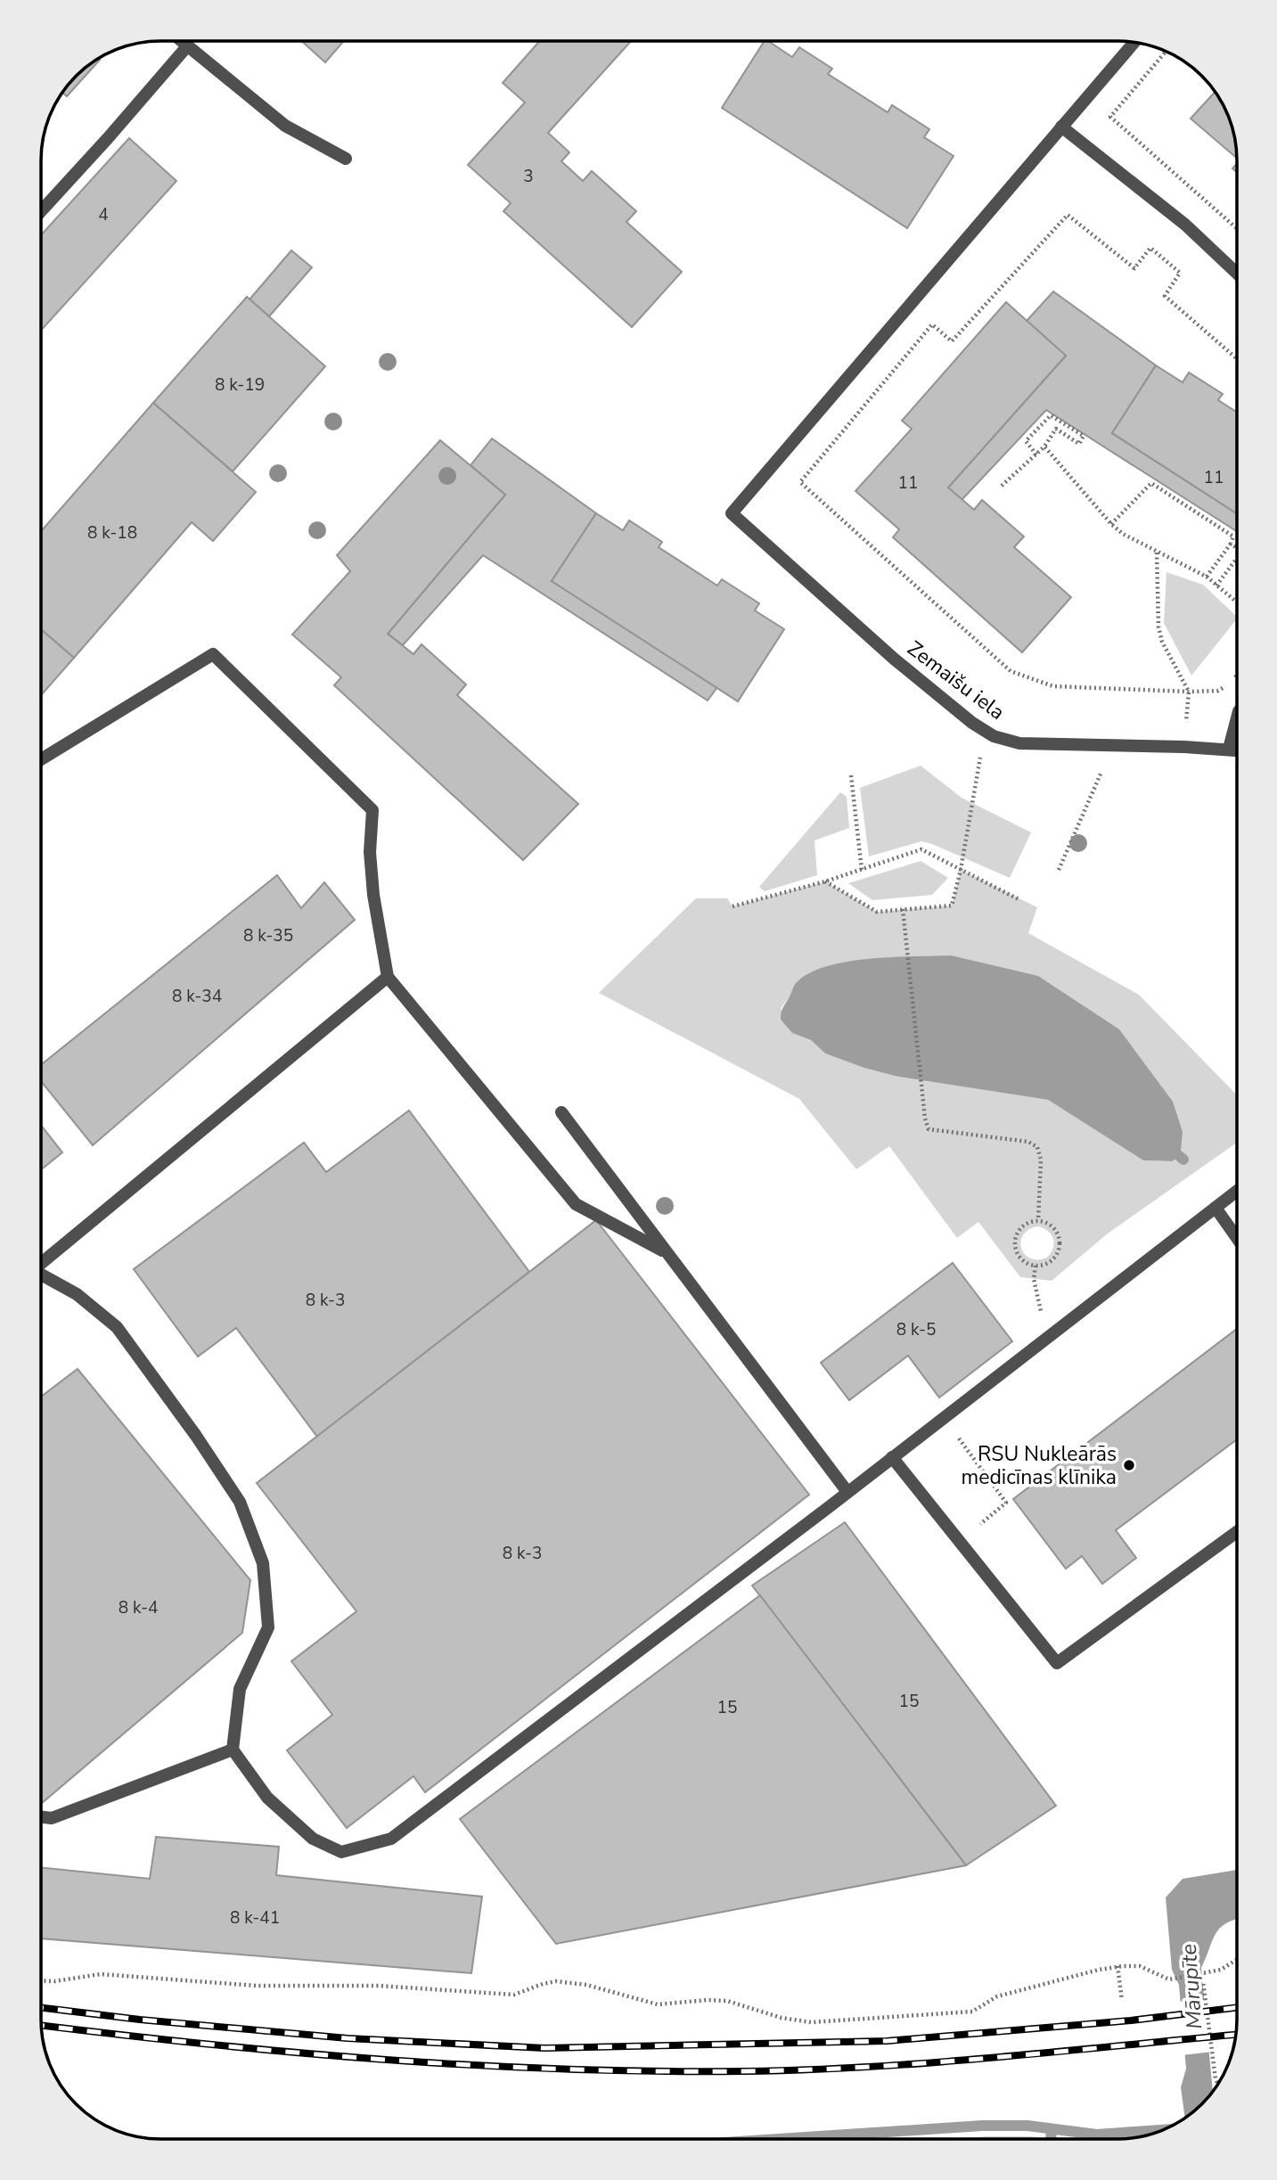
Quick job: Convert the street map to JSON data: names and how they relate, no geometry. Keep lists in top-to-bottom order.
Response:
{
  "streets": {
    "street": ["Zemaišu iela"]
  },
  "water": ["Mārupīte"],
  "places": ["RSU Nukleārās medicīnas klīnika"],
  "house_numbers": [
    "3",
    "4",
    "8 k-19",
    "11",
    "11",
    "8 k-18",
    "8 k-35",
    "8 k-34",
    "8 k-3",
    "8 k-5",
    "8 k-3",
    "8 k-4",
    "15",
    "15",
    "8 k-41"
  ]
}
